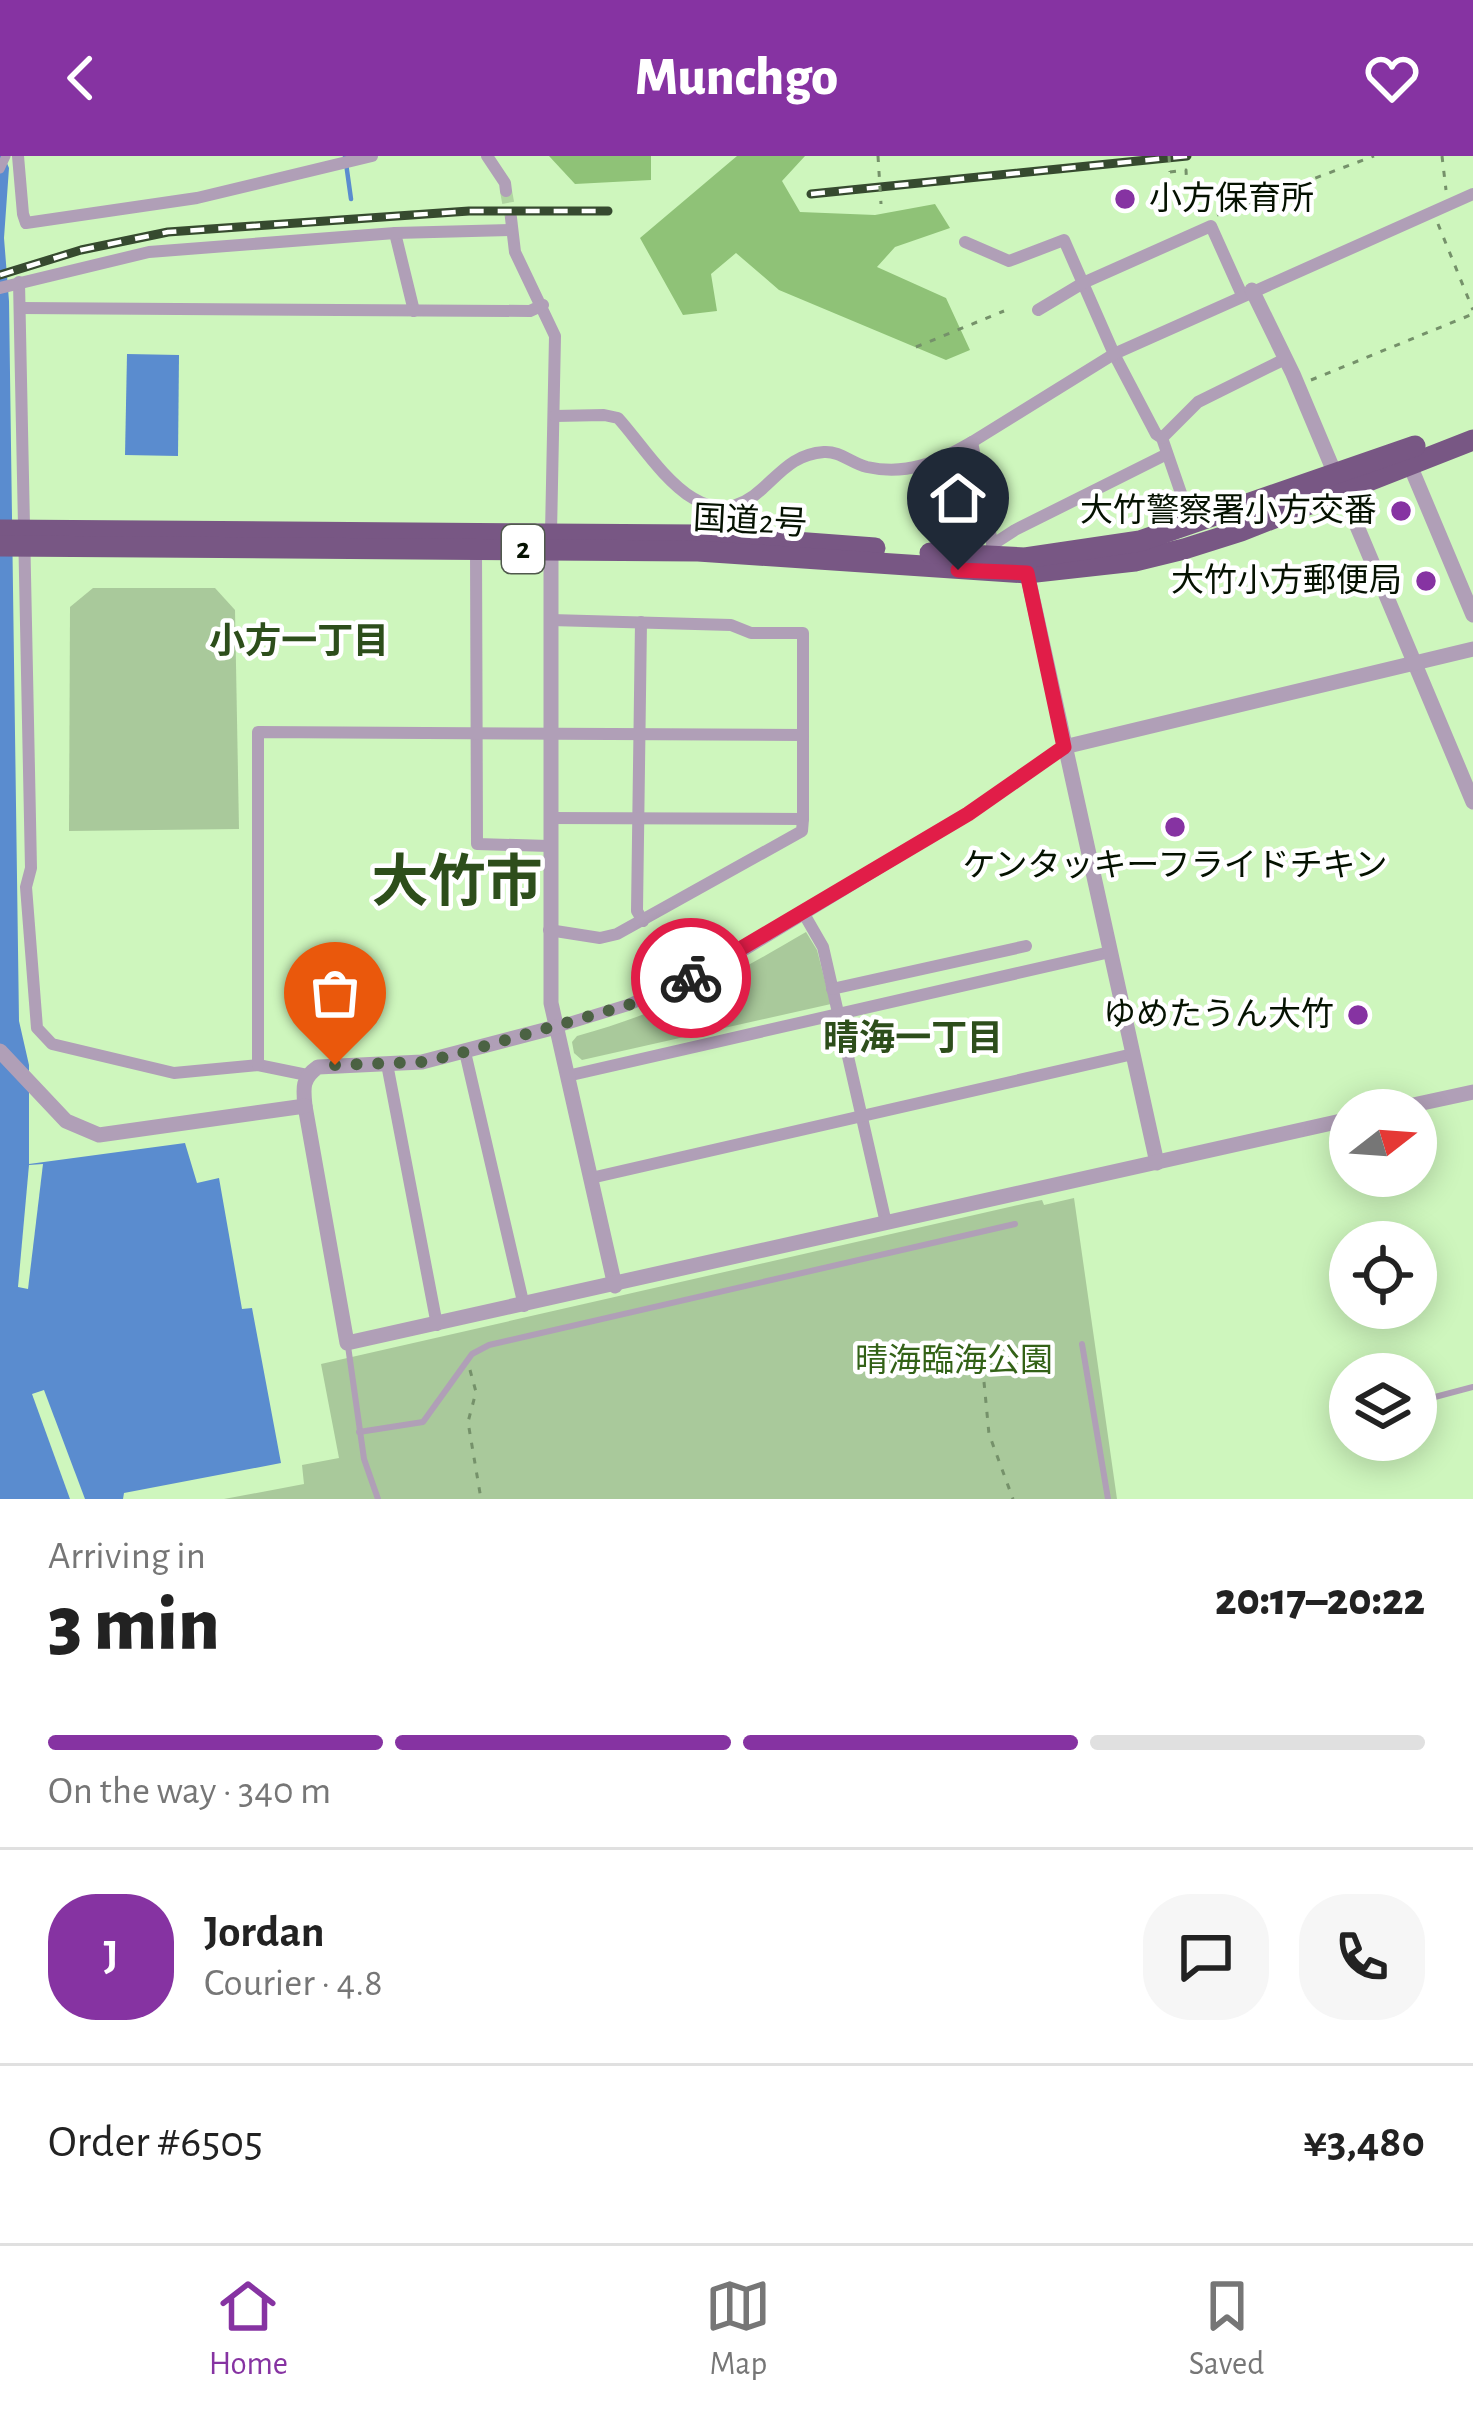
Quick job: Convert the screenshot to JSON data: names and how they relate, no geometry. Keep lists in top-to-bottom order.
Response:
{
  "streets": {
    "highway": ["国道2号", "2"]
  },
  "districts": ["小方一丁目", "大竹市", "晴海一丁目"],
  "parks": ["晴海臨海公園"],
  "places": [
    "小方保育所",
    "大竹警察署小方交番",
    "大竹小方郵便局",
    "ケンタッキーフライドチキン",
    "ゆめたうん大竹"
  ],
  "north": "right",
  "page": {
    "header": "Munchgo",
    "heading": ["3 min", "Arriving in", "20:17–20:22"],
    "panel": [
      "Jordan",
      "Courier · 4.8",
      "Order #6505",
      "¥3,480"
    ],
    "bar": "On the way · 340 m",
    "round": "J",
    "tabs": ["Home", "Map", "Saved"]
  }
}
